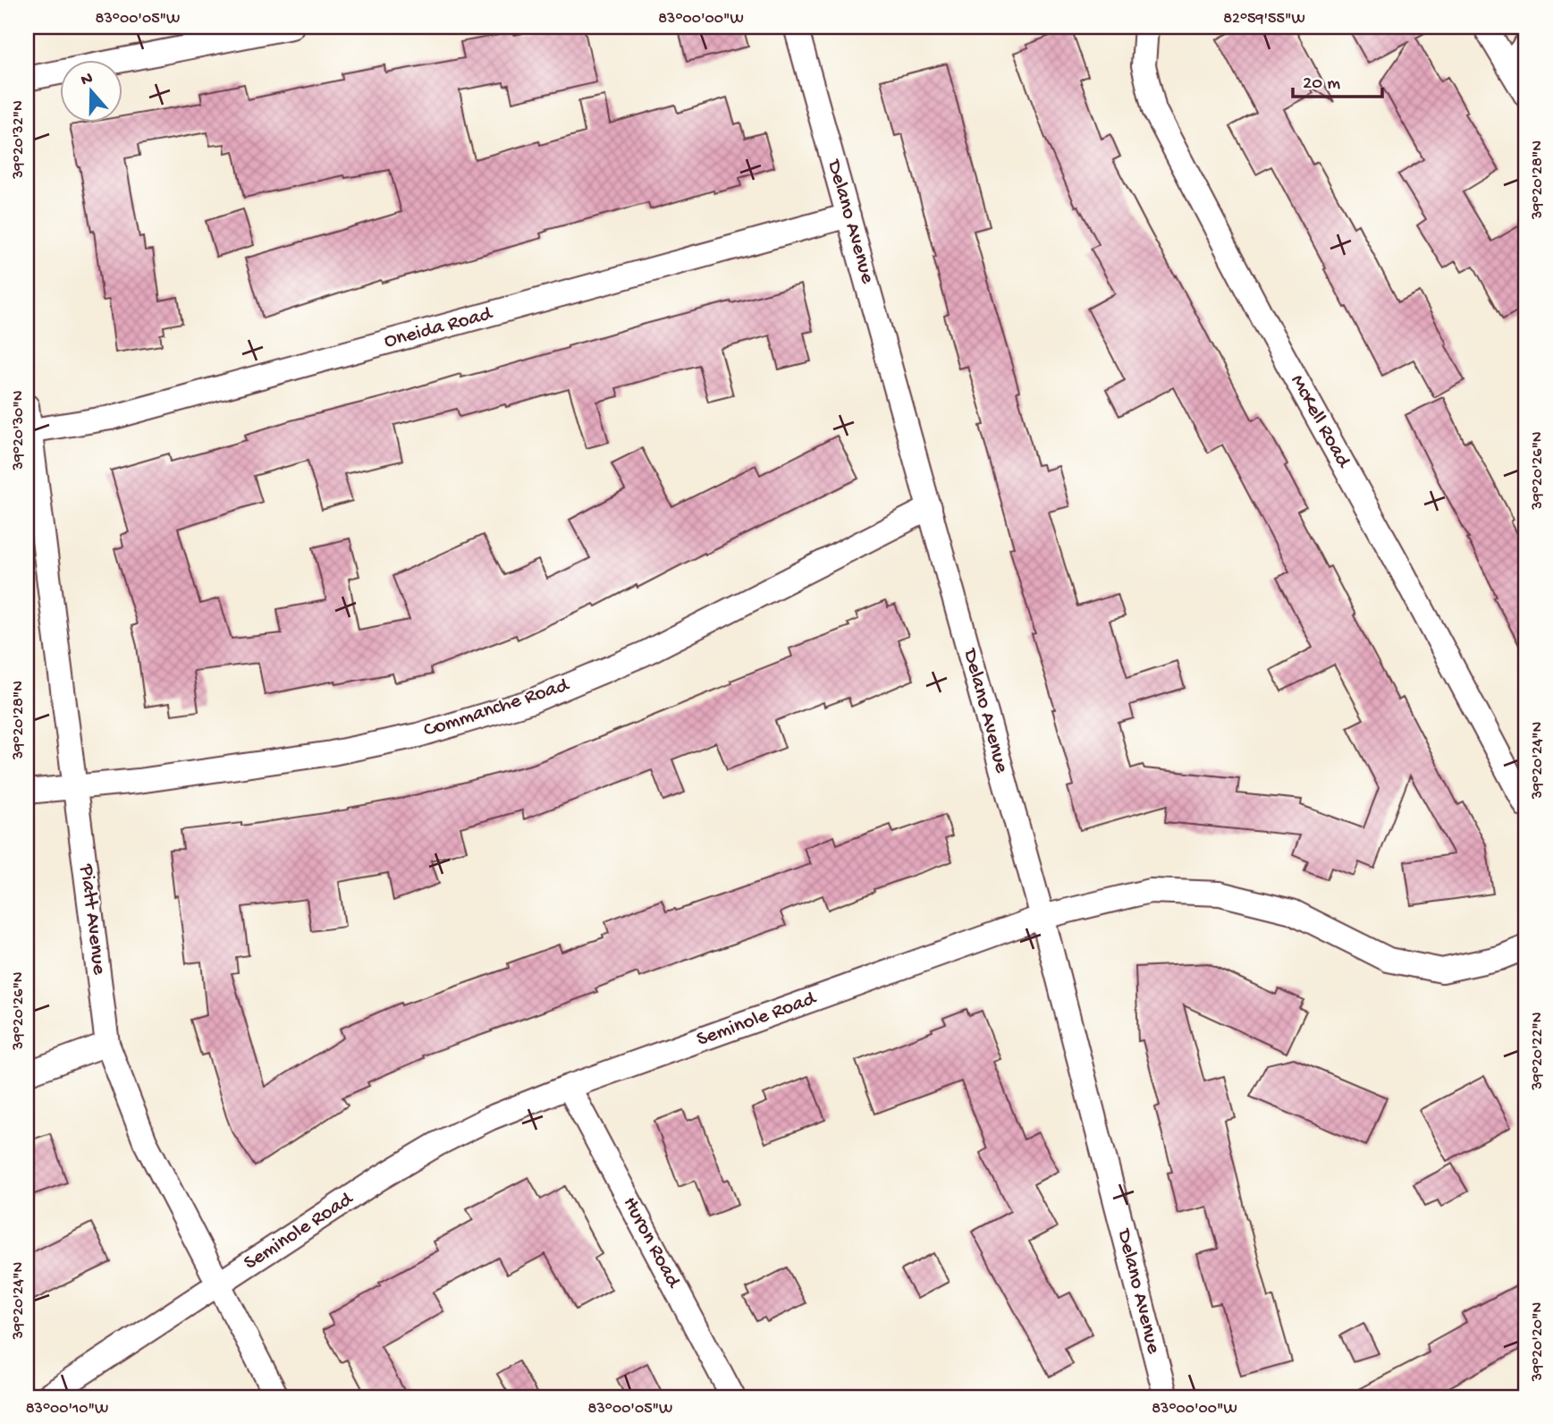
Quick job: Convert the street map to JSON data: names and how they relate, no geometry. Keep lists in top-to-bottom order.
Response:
{
  "streets": {
    "street": [
      "Delano Avenue",
      "Oneida Road",
      "McKell Road",
      "Commanche Road",
      "Piatt Avenue",
      "Seminole Road",
      "Huron Road"
    ]
  },
  "crossings": [
    ["Delano Avenue", "Oneida Road"],
    ["Delano Avenue", "Commanche Road"],
    ["Delano Avenue", "Seminole Road"],
    ["Oneida Road", "Piatt Avenue"],
    ["Commanche Road", "Piatt Avenue"],
    ["Piatt Avenue", "Seminole Road"],
    ["Seminole Road", "Huron Road"]
  ],
  "scale_bar": "20 m",
  "north": "top",
  "coordinates": [
    "83°00'05\"W",
    "83°00'00\"W",
    "82°59'55\"W",
    "39°20'32\"N",
    "39°20'28\"N",
    "39°20'30\"N",
    "39°20'26\"N",
    "39°20'24\"N",
    "39°20'22\"N",
    "39°20'20\"N",
    "83°00'10\"W"
  ]
}
